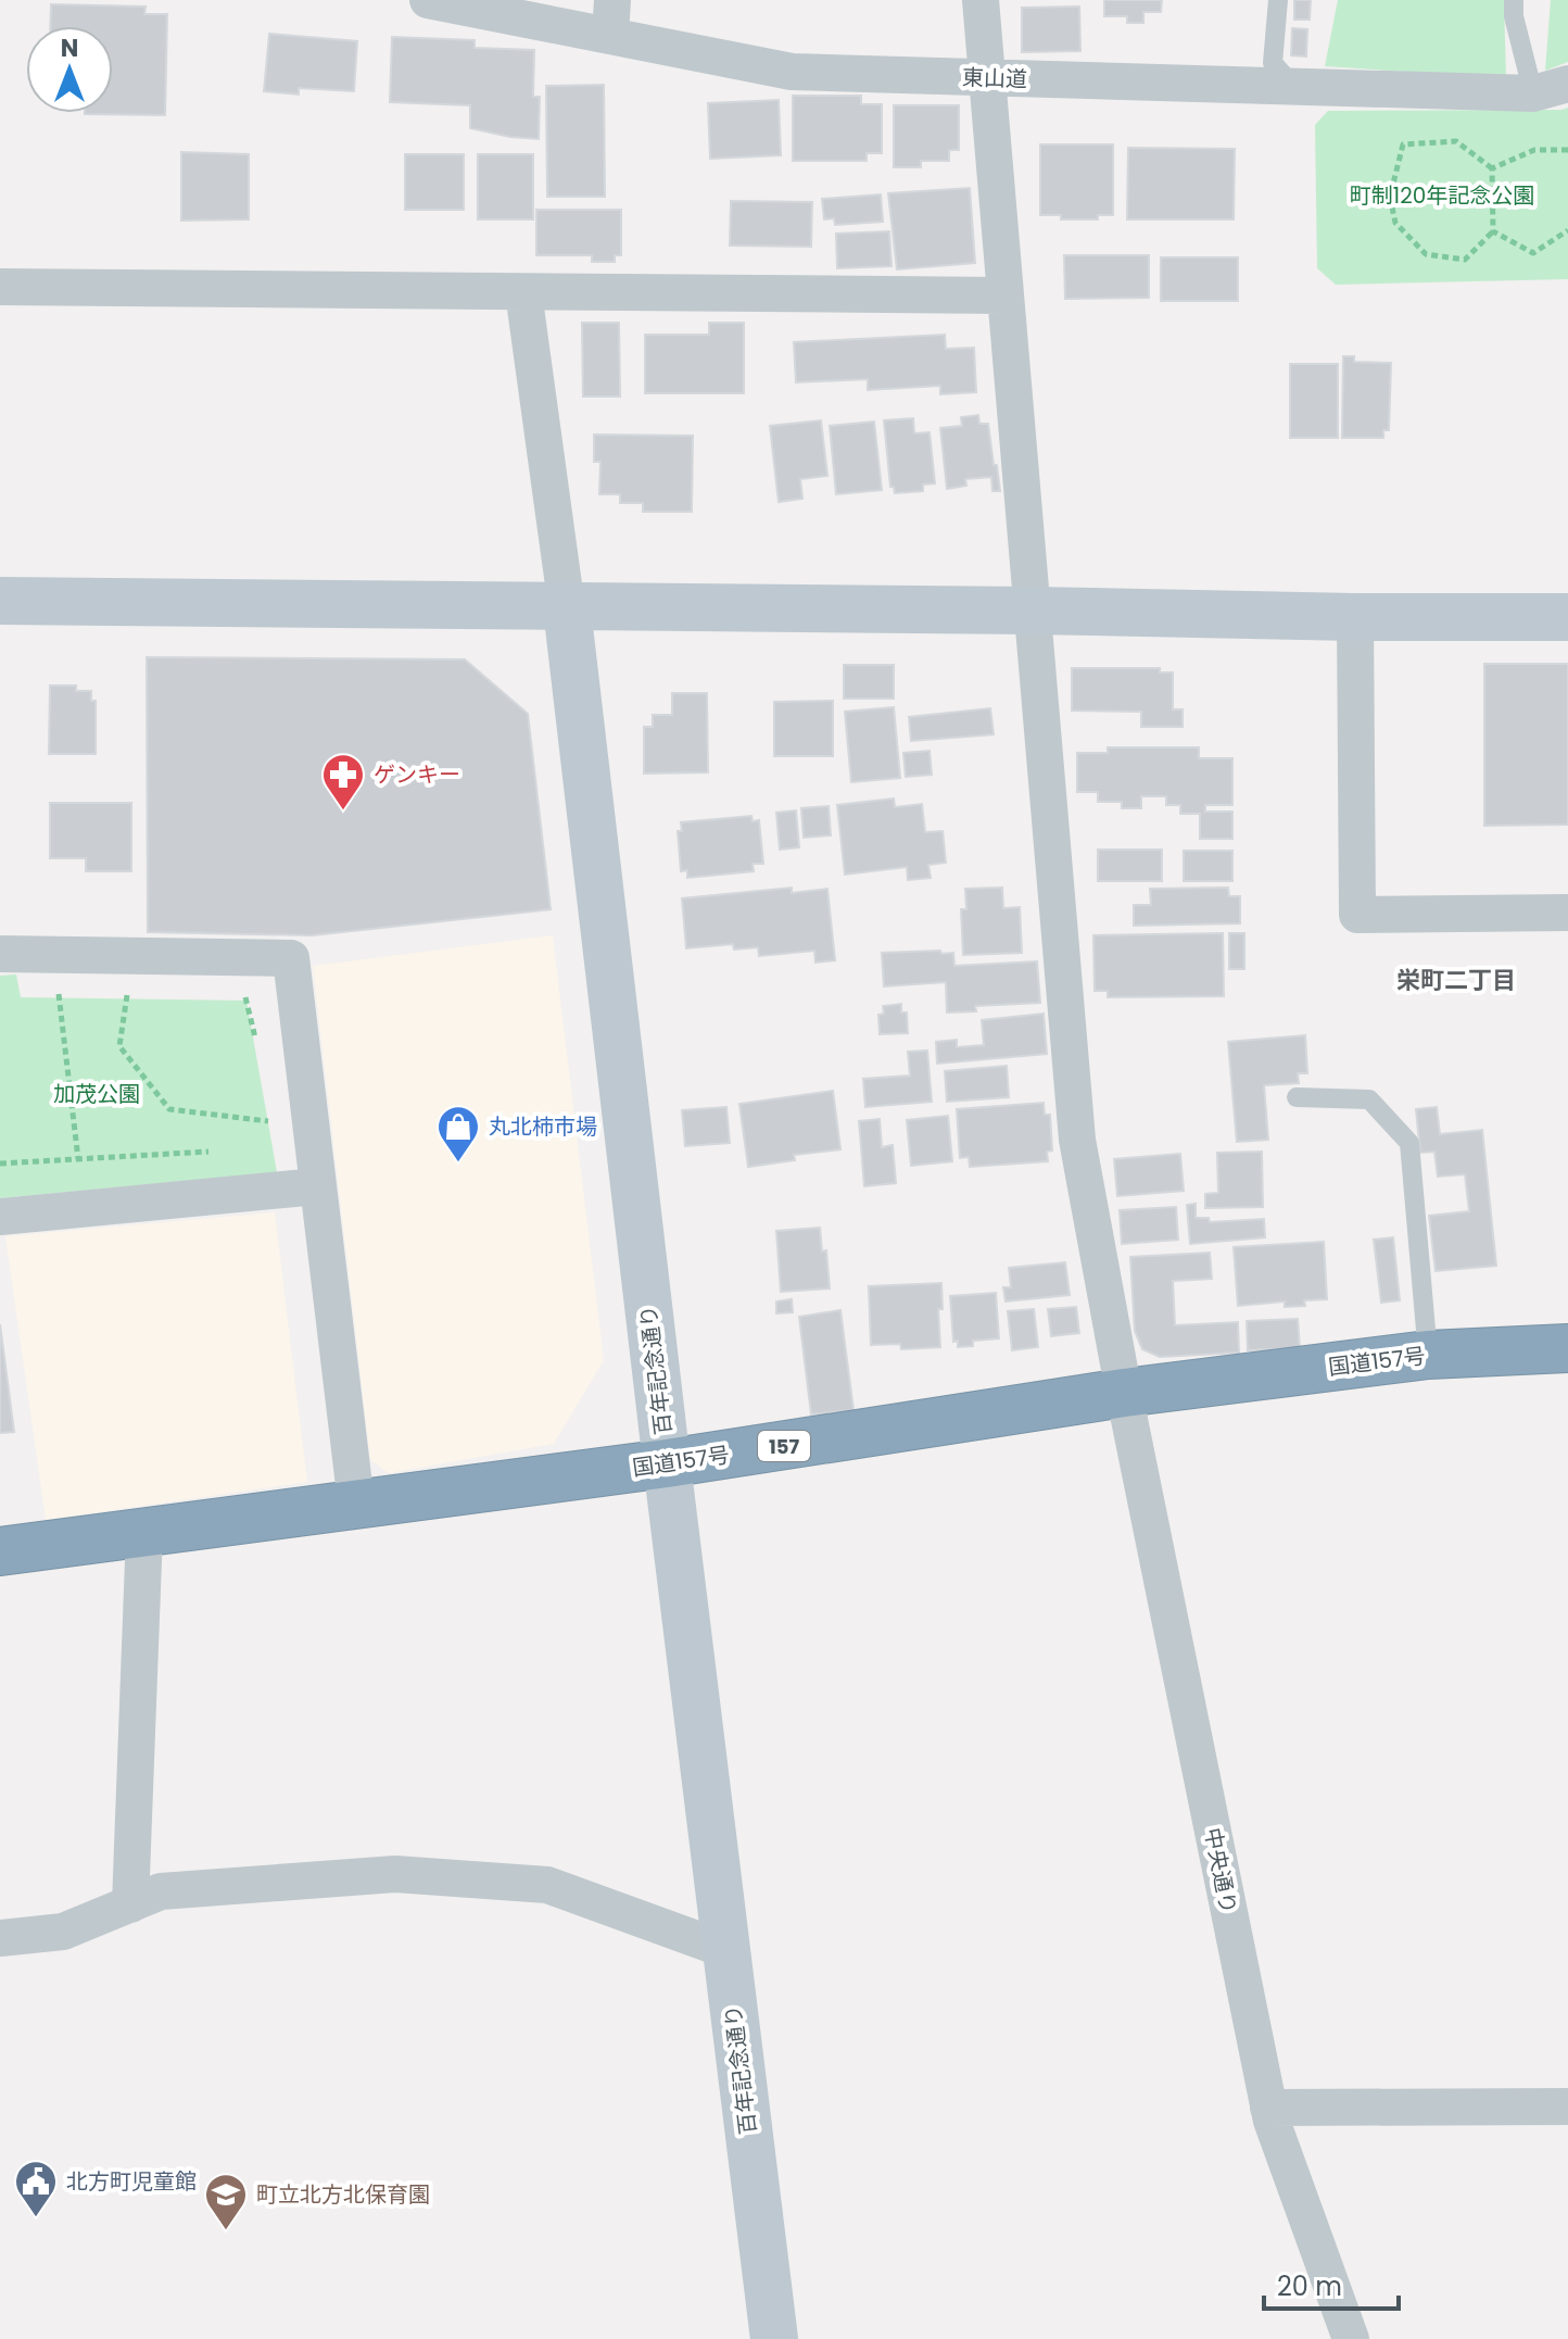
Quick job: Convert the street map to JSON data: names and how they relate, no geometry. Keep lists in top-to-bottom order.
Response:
{
  "streets": {
    "highway": ["国道157号", "157"],
    "street": ["東山道", "百年記念通り", "中央通り"]
  },
  "crossings": [
    ["東山道", "中央通り"],
    ["国道157号", "百年記念通り"],
    ["国道157号", "中央通り"]
  ],
  "districts": ["栄町二丁目"],
  "parks": ["町制120年記念公園", "加茂公園"],
  "places": {
    "pharmacy": ["ゲンキー"],
    "shop": ["丸北柿市場"],
    "public building": ["北方町児童館"],
    "school or university": ["町立北方北保育園"]
  },
  "scale_bar": "20 m",
  "north": "top"
}
